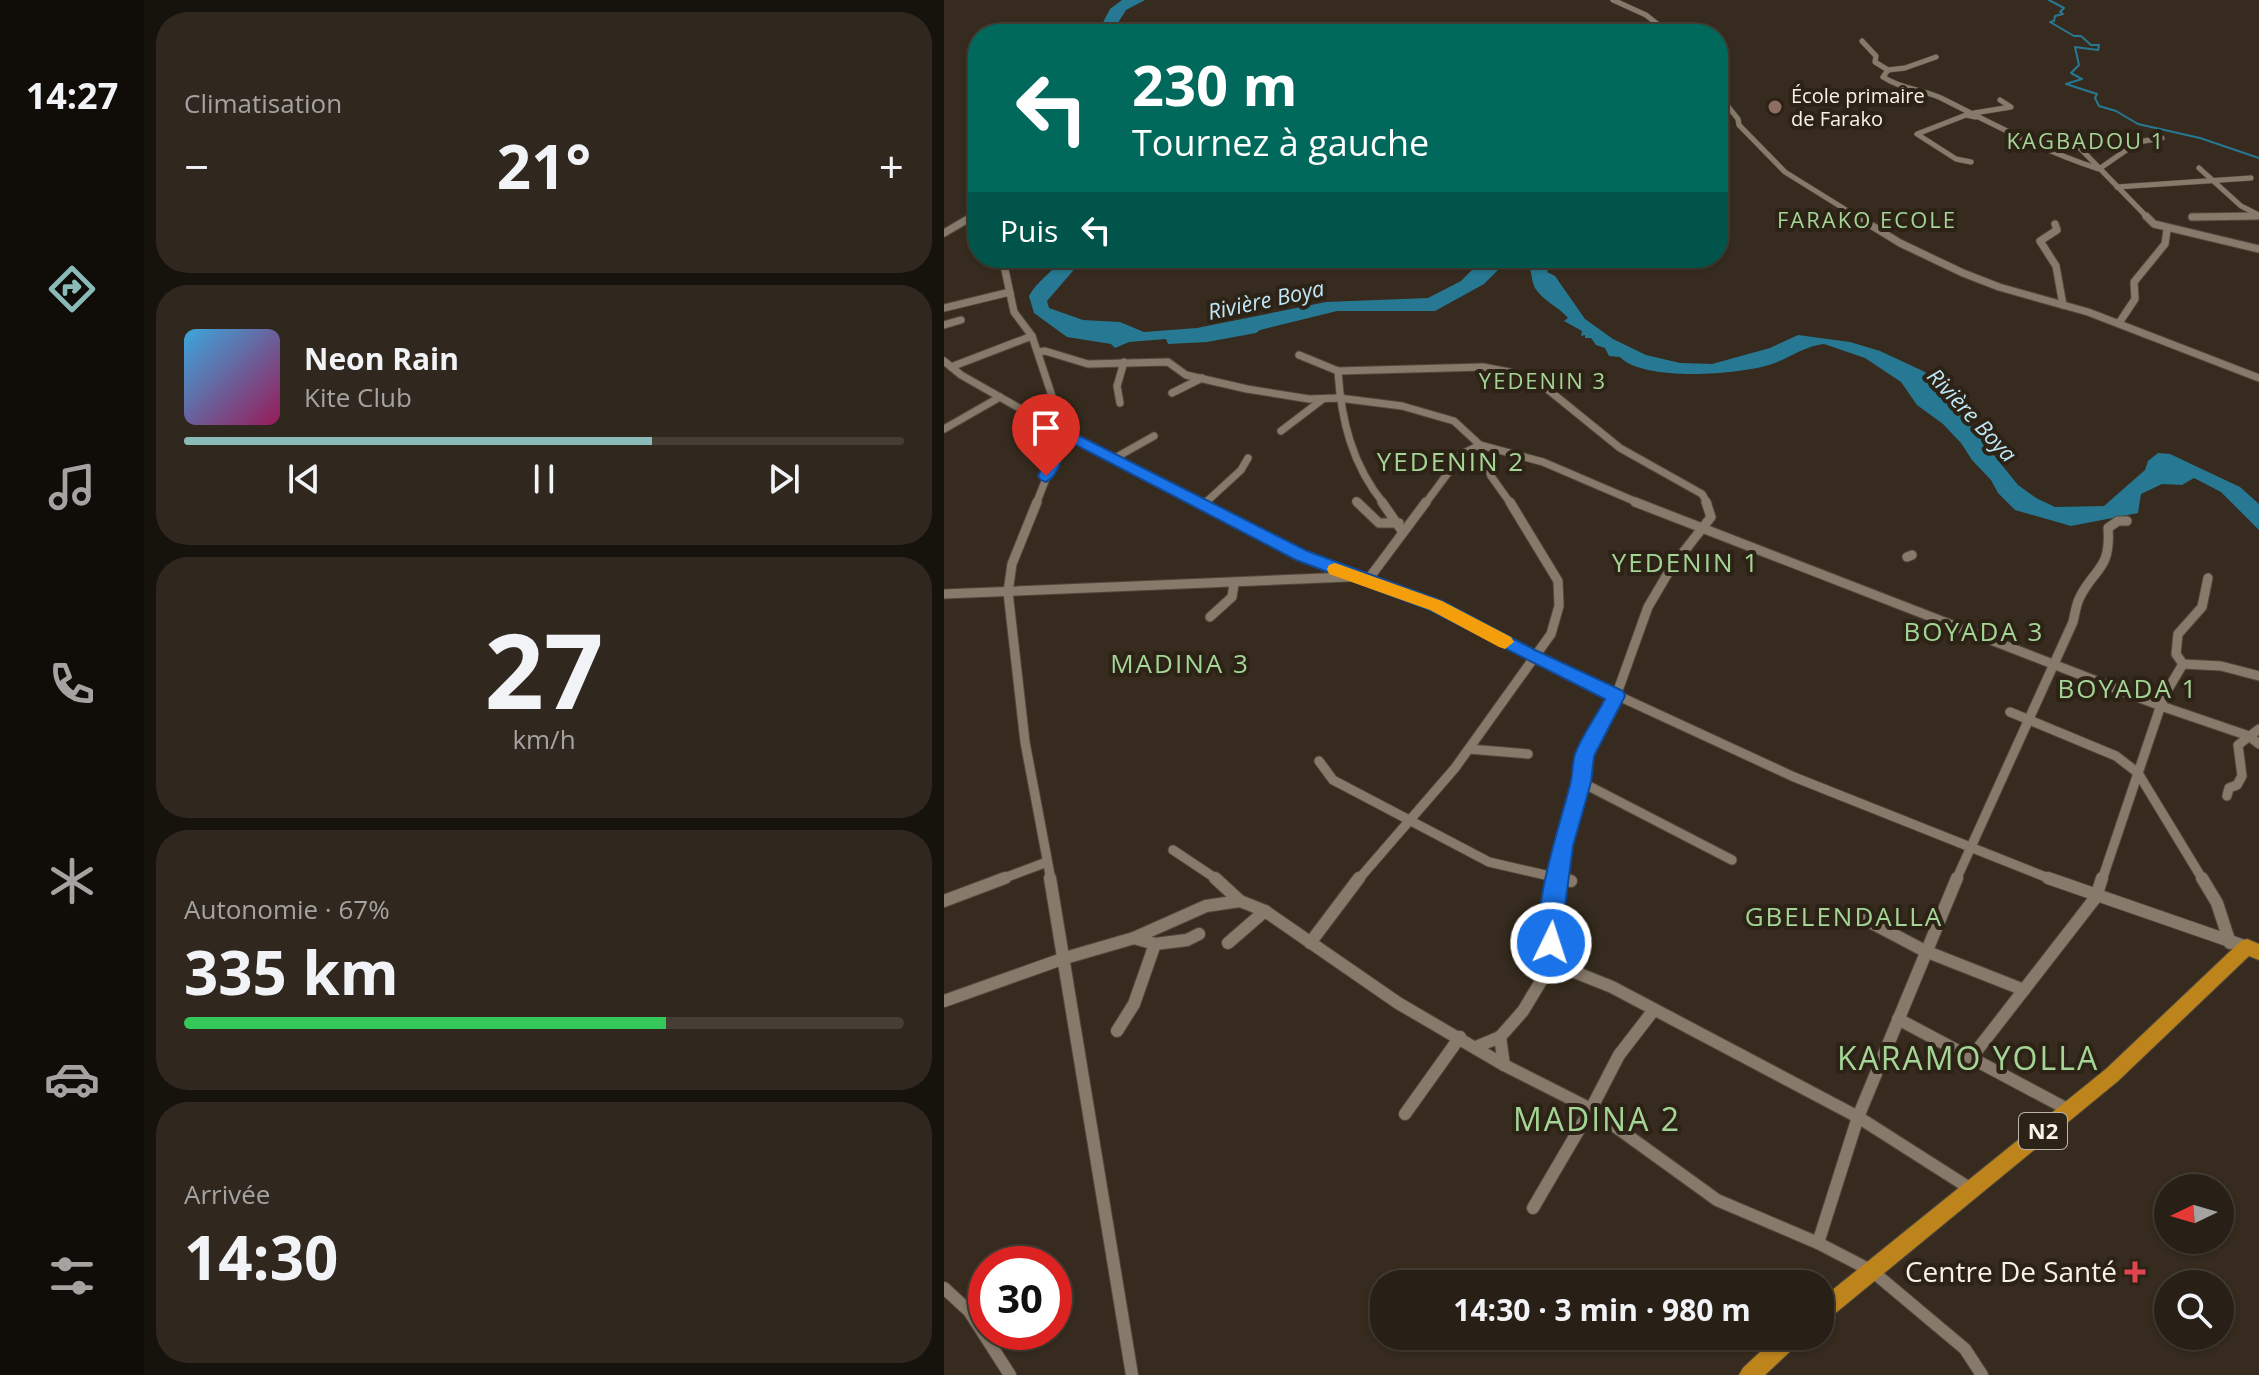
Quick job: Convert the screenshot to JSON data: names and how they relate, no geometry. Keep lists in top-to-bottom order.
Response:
{
  "streets": {
    "highway": ["N2"]
  },
  "districts": [
    "KAGBADOU 1",
    "FARAKO ECOLE",
    "YEDENIN 3",
    "YEDENIN 2",
    "YEDENIN 1",
    "BOYADA 3",
    "MADINA 3",
    "BOYADA 1",
    "GBELENDALLA",
    "KARAMO YOLLA",
    "MADINA 2"
  ],
  "water": ["Rivière Boya"],
  "places": {
    "other": ["École primaire de Farako"],
    "health": ["Centre De Santé"]
  },
  "north": "left",
  "page": {
    "tabs": "14:27",
    "tile": [
      "Climatisation",
      ["27", "km/h"],
      ["Autonomie · 67%", "335 km"],
      ["Arrivée", "14:30"]
    ],
    "turn": ["230 m", "Tournez à gauche"],
    "heat": ["−", "21°", "+"],
    "then": "Puis",
    "song": ["Neon Rain", "Kite Club"],
    "limit": "30",
    "trip": "14:30 · 3 min · 980 m"
  }
}
